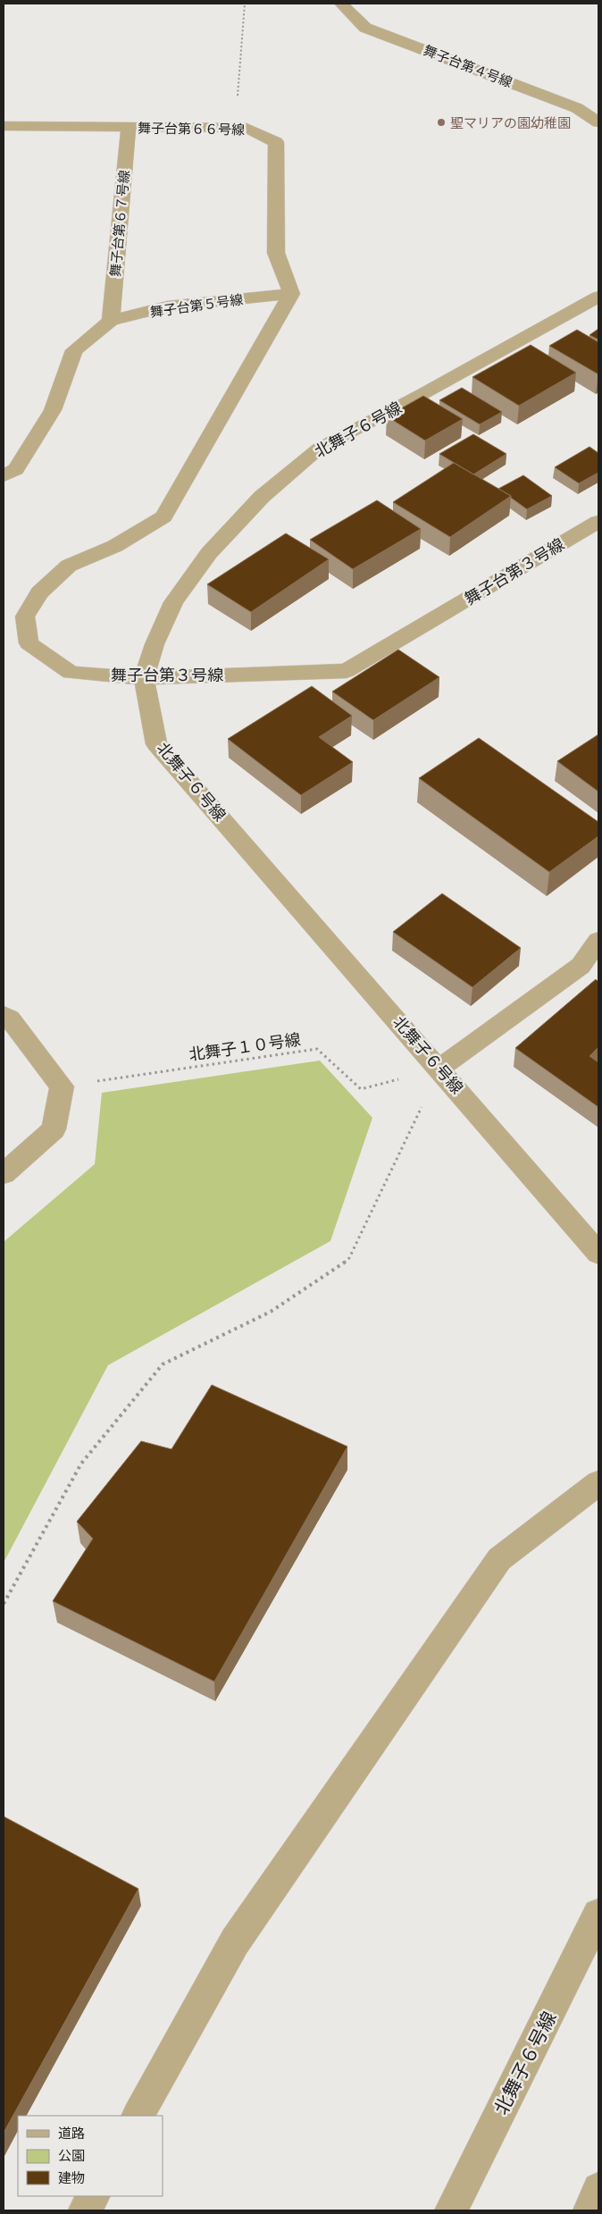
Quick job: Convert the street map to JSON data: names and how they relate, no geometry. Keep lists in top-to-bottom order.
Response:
{
  "streets": {
    "street": [
      "舞子台第４号線",
      "舞子台第６６号線",
      "舞子台第６７号線",
      "舞子台第５号線",
      "北舞子６号線",
      "舞子台第３号線"
    ],
    "path": ["北舞子１０号線"]
  },
  "crossings": [
    ["舞子台第６６号線", "舞子台第６７号線"],
    ["舞子台第６６号線", "舞子台第５号線"],
    ["舞子台第６６号線", "舞子台第３号線"],
    ["舞子台第６７号線", "舞子台第５号線"],
    ["舞子台第５号線", "舞子台第３号線"],
    ["北舞子６号線", "舞子台第３号線"],
    ["北舞子６号線", "北舞子１０号線"]
  ],
  "places": ["聖マリアの園幼稚園"],
  "legend": ["道路", "公園", "建物"]
}
